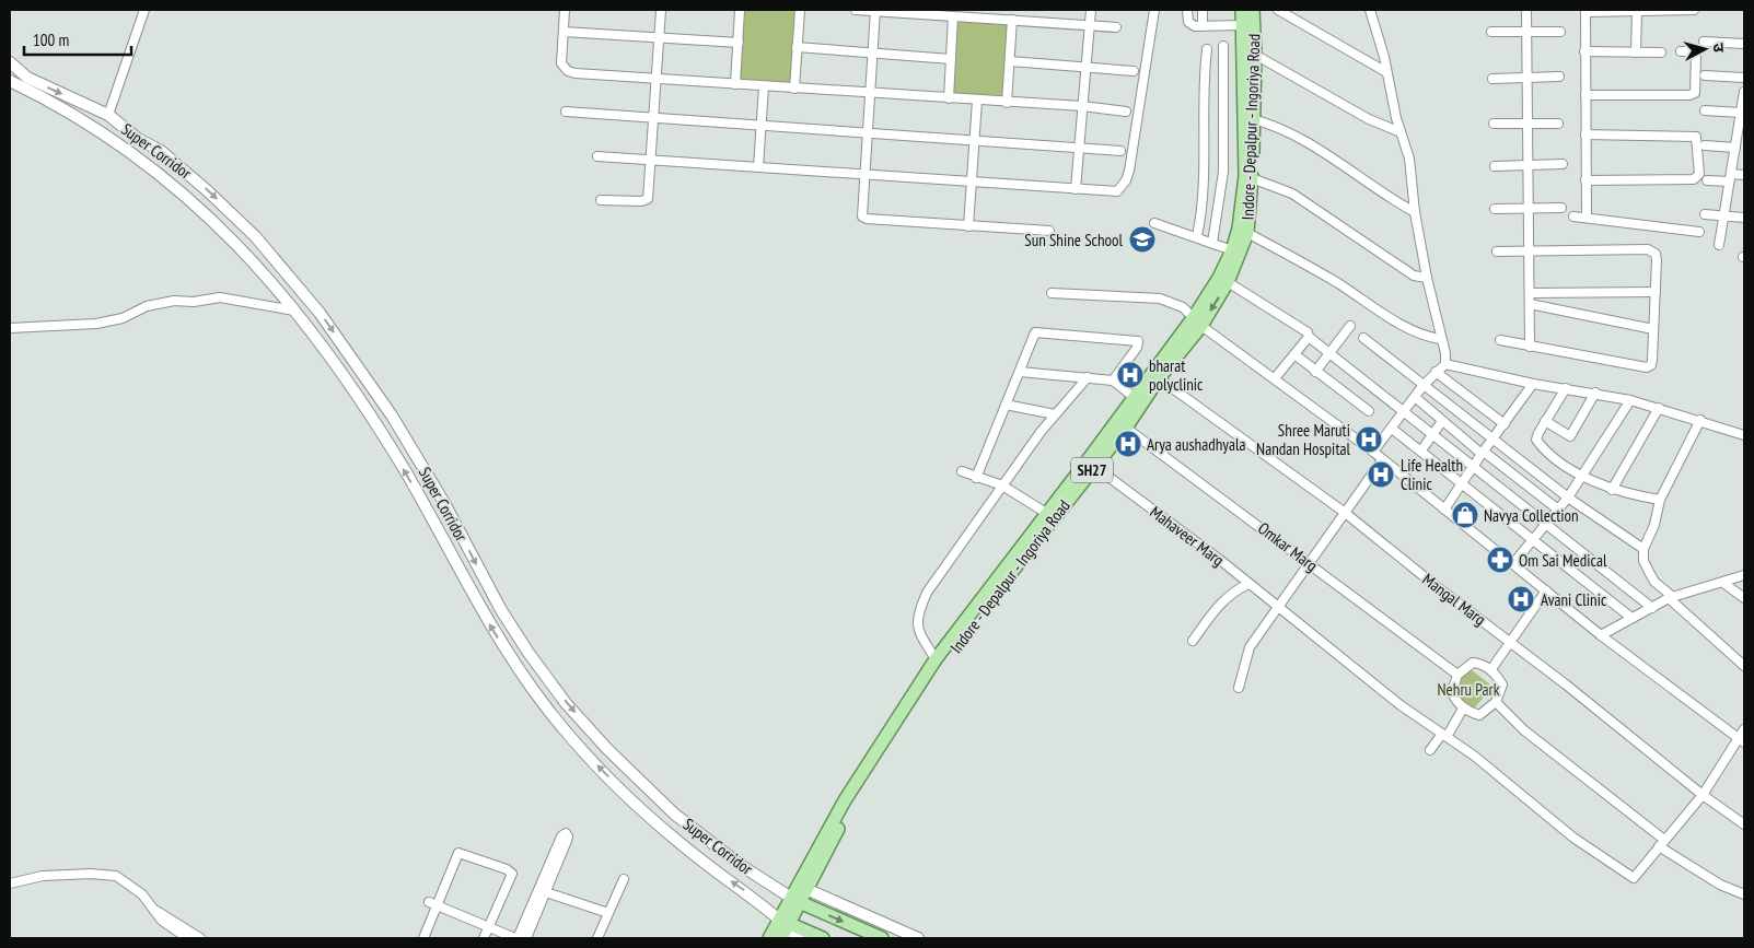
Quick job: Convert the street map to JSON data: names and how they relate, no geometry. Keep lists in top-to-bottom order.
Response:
{
  "streets": {
    "main road": ["Indore - Depalpur - Ingoriya Road", "Super Corridor", "SH27"],
    "street": ["Mahaveer Marg", "Omkar Marg", "Mangal Marg"]
  },
  "crossings": [
    ["Indore - Depalpur - Ingoriya Road", "Super Corridor"],
    ["Indore - Depalpur - Ingoriya Road", "Mahaveer Marg"],
    ["Indore - Depalpur - Ingoriya Road", "Omkar Marg"],
    ["Indore - Depalpur - Ingoriya Road", "Mangal Marg"]
  ],
  "parks": ["Nehru Park"],
  "places": {
    "school or university": ["Sun Shine School"],
    "hospital": [
      "bharat polyclinic",
      "Shree Maruti Nandan Hospital",
      "Arya aushadhyala",
      "Life Health Clinic",
      "Avani Clinic"
    ],
    "shop": ["Navya Collection"],
    "pharmacy": ["Om Sai Medical"]
  },
  "scale_bar": "100 m",
  "north": "right"
}
